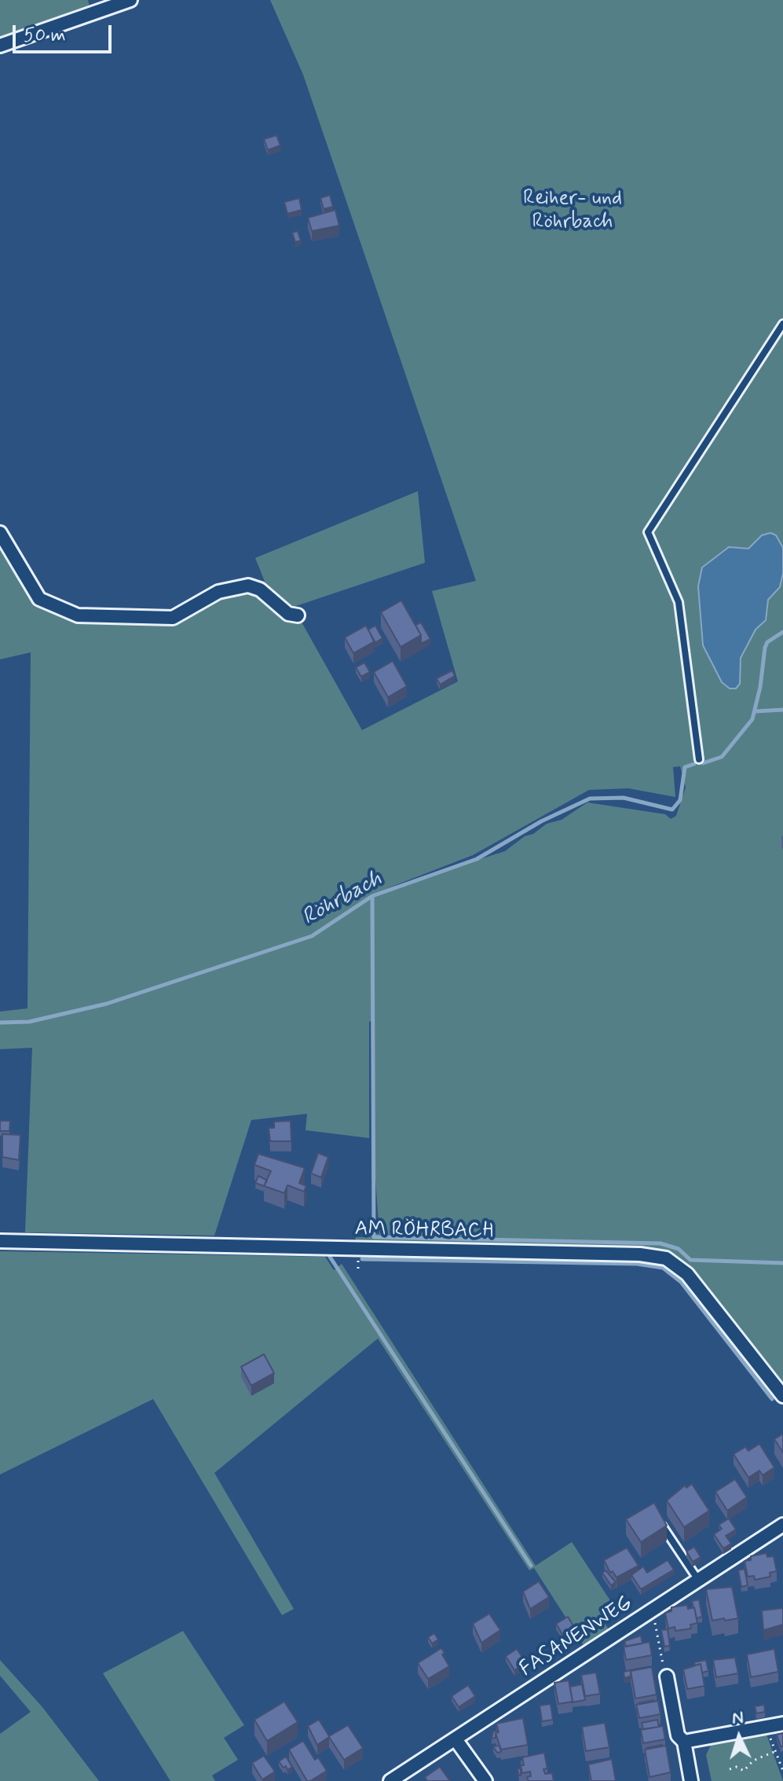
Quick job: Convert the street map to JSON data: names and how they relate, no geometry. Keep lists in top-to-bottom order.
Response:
{
  "streets": {
    "street": ["AM RÖHRBACH", "FASANENWEG"]
  },
  "water": ["Röhrbach"],
  "parks": ["Reiher- und Röhrbach"],
  "scale_bar": "50 m",
  "north": "top"
}
